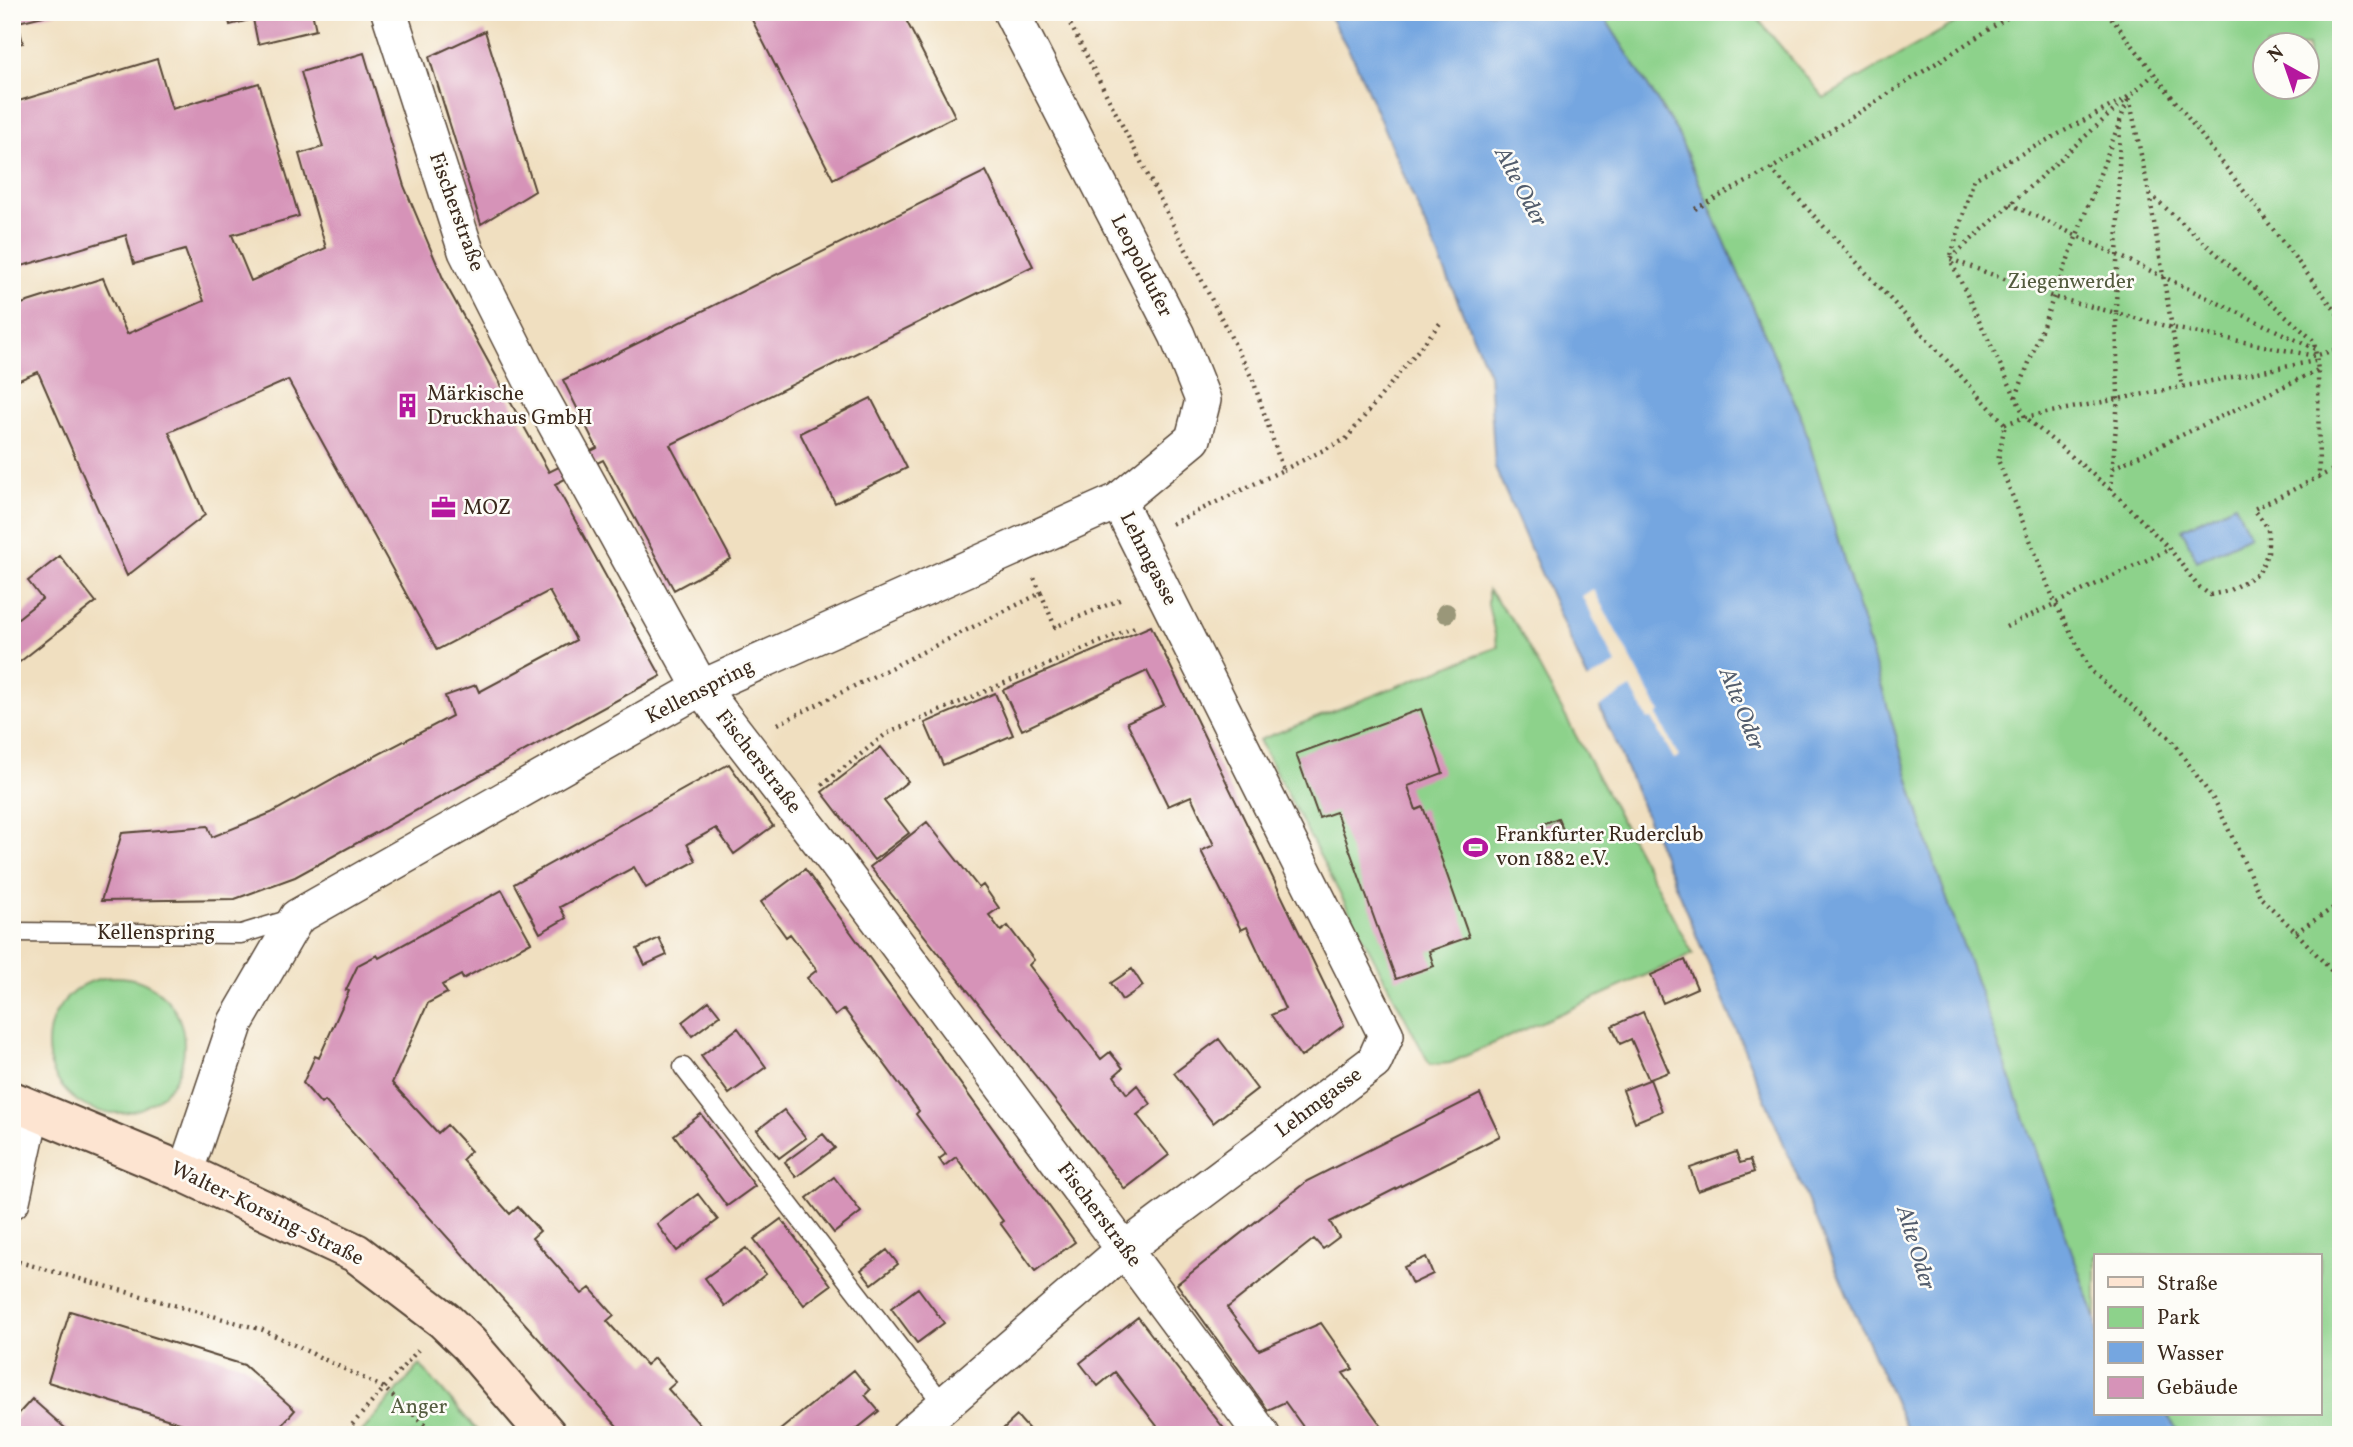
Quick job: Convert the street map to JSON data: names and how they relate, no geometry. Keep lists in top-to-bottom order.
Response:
{
  "streets": {
    "street": [
      "Fischerstraße",
      "Leopoldufer",
      "Lehmgasse",
      "Kellenspring",
      "Walter-Korsing-Straße"
    ]
  },
  "crossings": [
    ["Fischerstraße", "Lehmgasse"],
    ["Fischerstraße", "Kellenspring"],
    ["Leopoldufer", "Lehmgasse"],
    ["Leopoldufer", "Kellenspring"],
    ["Lehmgasse", "Kellenspring"]
  ],
  "water": ["Alte Oder"],
  "parks": ["Ziegenwerder", "Anger"],
  "places": {
    "building": ["Märkische Druckhaus GmbH"],
    "office": ["MOZ"],
    "sports": ["Frankfurter Ruderclub von 1882 e.V."]
  },
  "legend": [
    "Straße",
    "Park",
    "Wasser",
    "Gebäude"
  ],
  "north": "top left"
}
